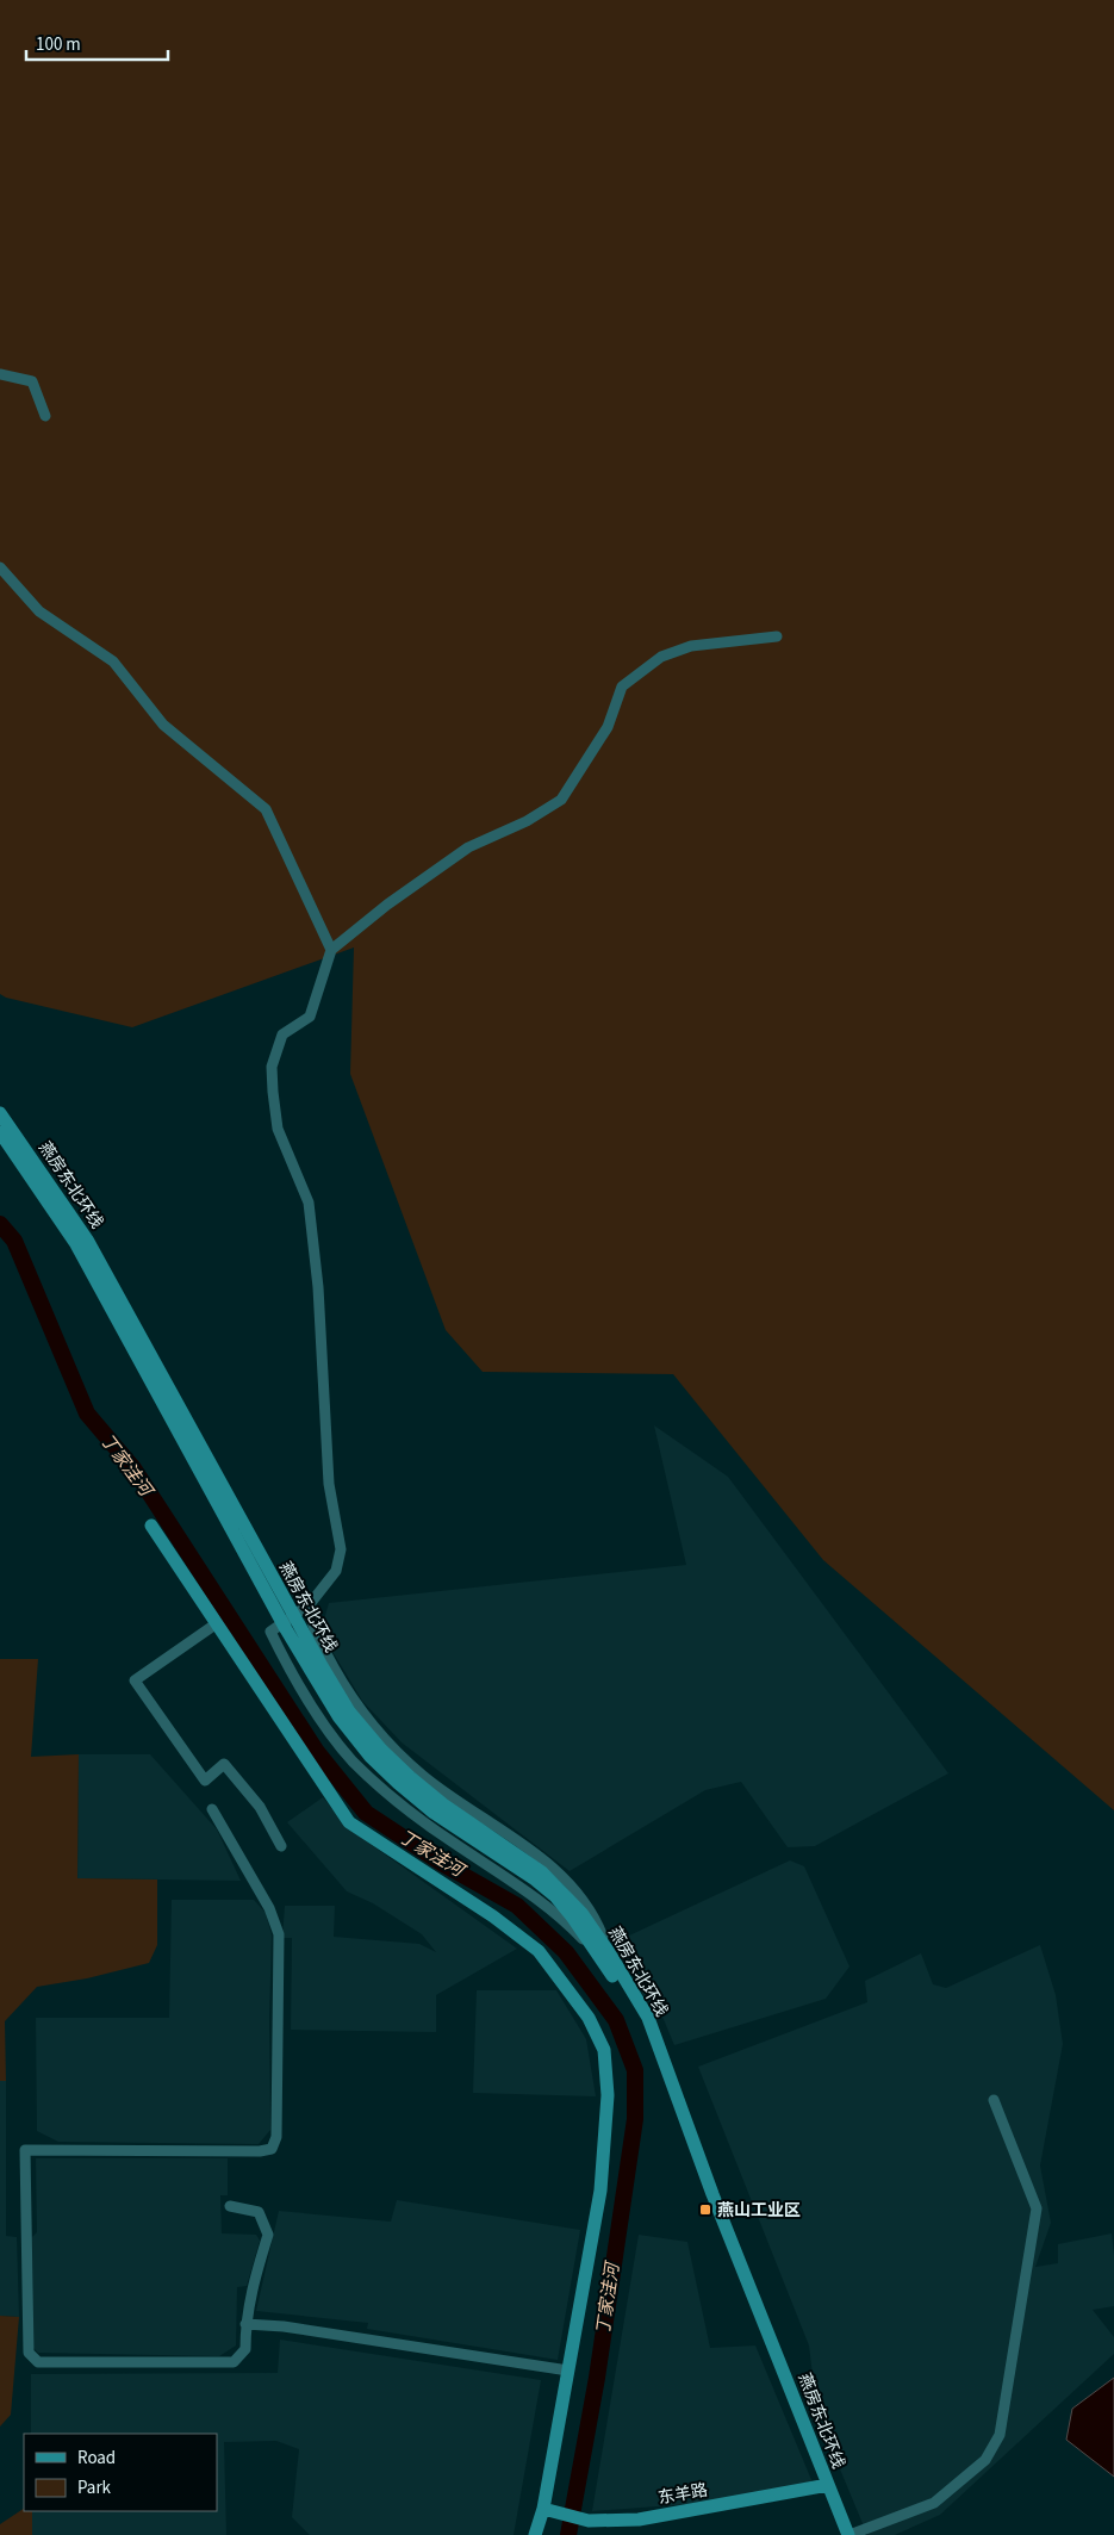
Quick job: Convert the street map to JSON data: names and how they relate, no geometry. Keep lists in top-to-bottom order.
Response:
{
  "streets": {
    "main road": ["燕房东北环线", "东羊路"]
  },
  "crossings": [
    ["燕房东北环线", "东羊路"]
  ],
  "water": ["丁家洼河"],
  "places": {
    "transit": ["燕山工业区"]
  },
  "legend": ["Road", "Park"],
  "scale_bar": "100 m"
}
